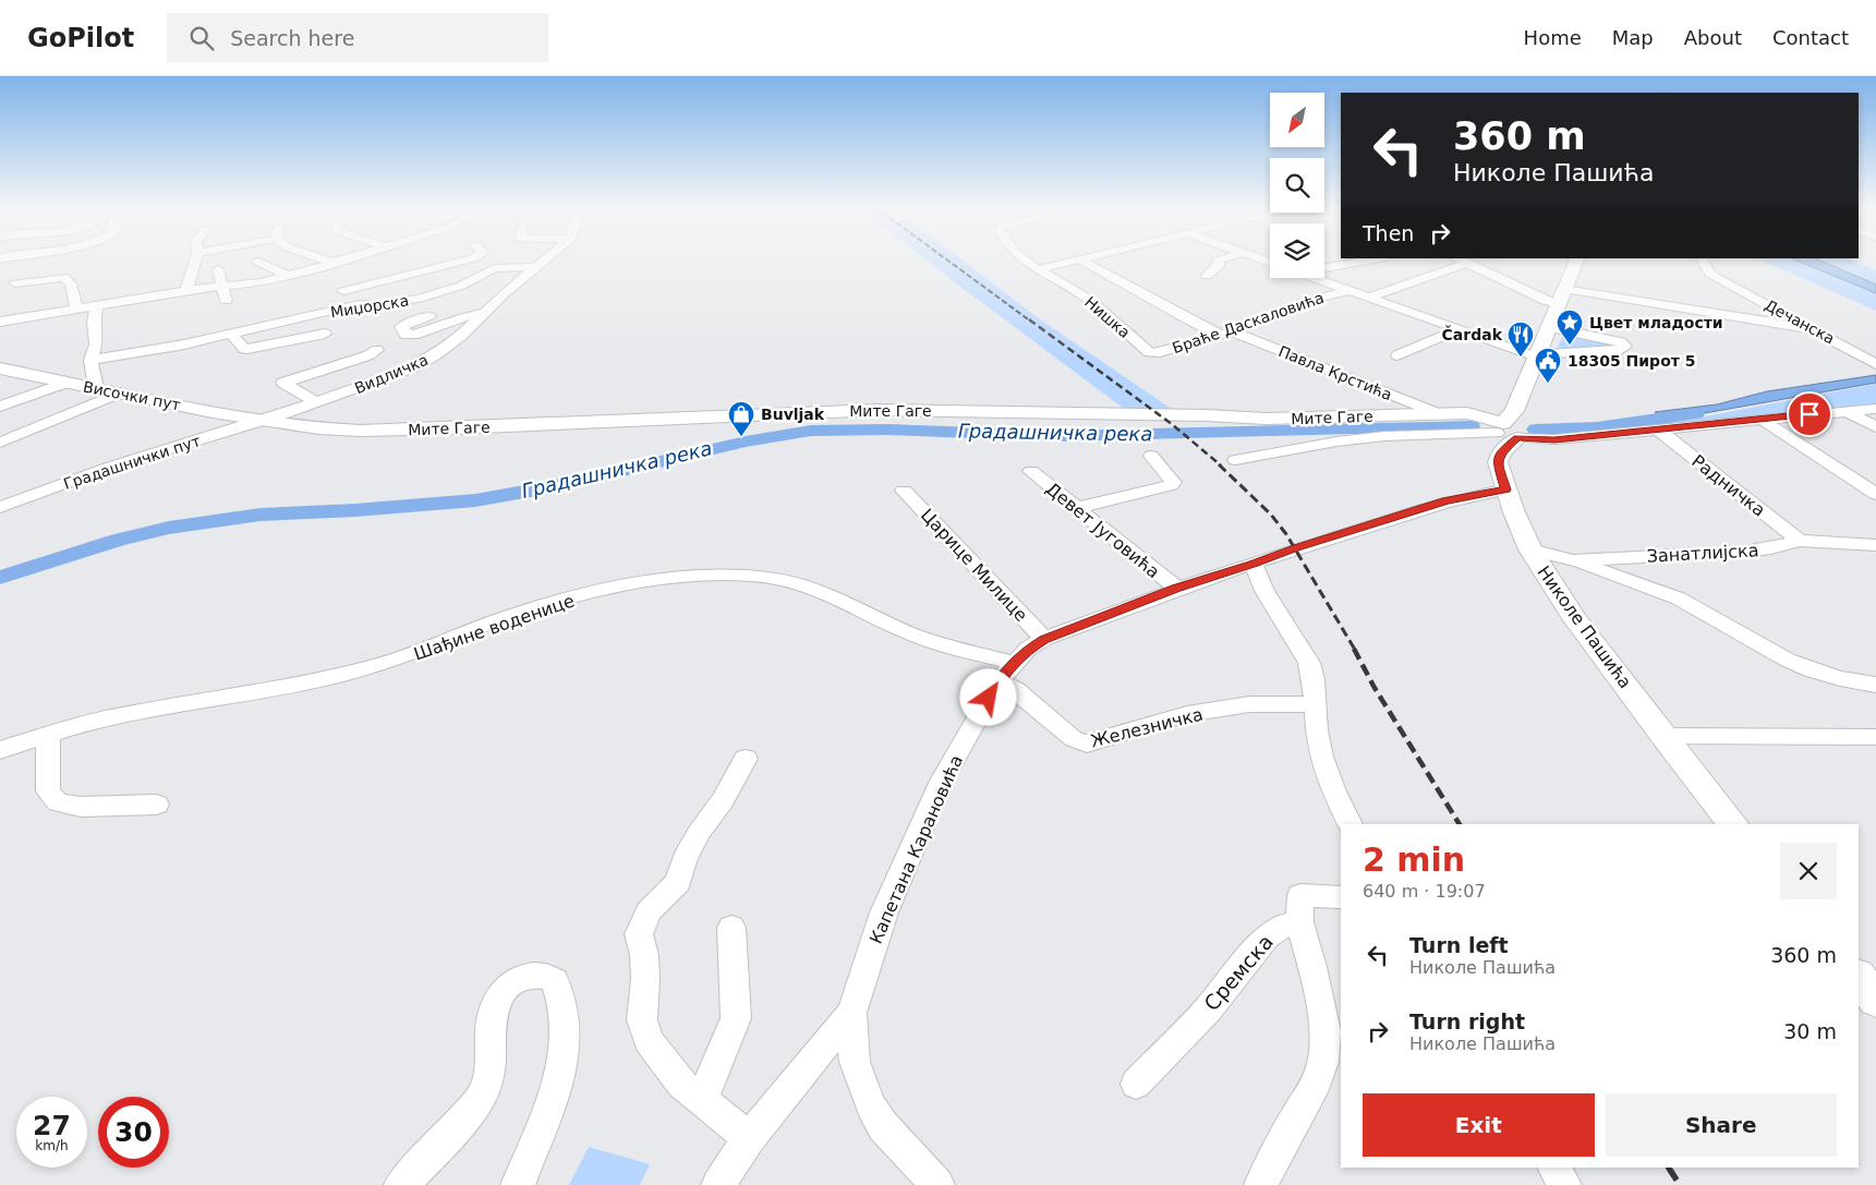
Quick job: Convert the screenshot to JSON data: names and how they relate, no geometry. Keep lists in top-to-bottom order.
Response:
{
  "streets": {
    "main road": ["Височки пут", "Мите Гаге", "Николе Пашића"],
    "street": [
      "Миџорска",
      "Нишка",
      "Дечанска",
      "Браће Даскаловића",
      "Павла Крстића",
      "Видличка",
      "Градашнички пут",
      "Радничка",
      "Девет Југовића",
      "Занатлијска",
      "Царице Милице",
      "Шађине воденице",
      "Железничка",
      "Капетана Карановића",
      "Сремска"
    ]
  },
  "crossings": [
    ["Миџорска", "Видличка"],
    ["Нишка", "Браће Даскаловића"],
    ["Браће Даскаловића", "Павла Крстића"],
    ["Павла Крстића", "Мите Гаге"],
    ["Видличка", "Височки пут"],
    ["Видличка", "Мите Гаге"],
    ["Видличка", "Градашнички пут"],
    ["Височки пут", "Мите Гаге"],
    ["Височки пут", "Градашнички пут"],
    ["Мите Гаге", "Градашнички пут"],
    ["Мите Гаге", "Николе Пашића"],
    ["Радничка", "Занатлијска"],
    ["Девет Југовића", "Капетана Карановића"],
    ["Занатлијска", "Николе Пашића"],
    ["Царице Милице", "Капетана Карановића"],
    ["Шађине воденице", "Капетана Карановића"],
    ["Николе Пашића", "Капетана Карановића"],
    ["Железничка", "Капетана Карановића"]
  ],
  "water": ["Градашничка река"],
  "places": {
    "place": ["Цвет младости"],
    "restaurant": ["Čardak"],
    "public building": ["18305 Пирот 5"],
    "shop": ["Buvljak"]
  },
  "north": "bottom left",
  "page": {
    "header": "GoPilot",
    "search": "Search here",
    "nav": [
      "Home",
      "Map",
      "About",
      "Contact"
    ],
    "turn": ["360 m", "Николе Пашића"],
    "then": "Then",
    "heading": ["2 min", "640 m · 19:07"],
    "list": [
      {
        "name": "Turn left",
        "note": "Николе Пашића",
        "value": "360 m"
      },
      {
        "name": "Turn right",
        "note": "Николе Пашића",
        "value": "30 m"
      }
    ],
    "buttons": ["Exit", "Share"],
    "speed": "27 km/h",
    "limit": "30"
  }
}
